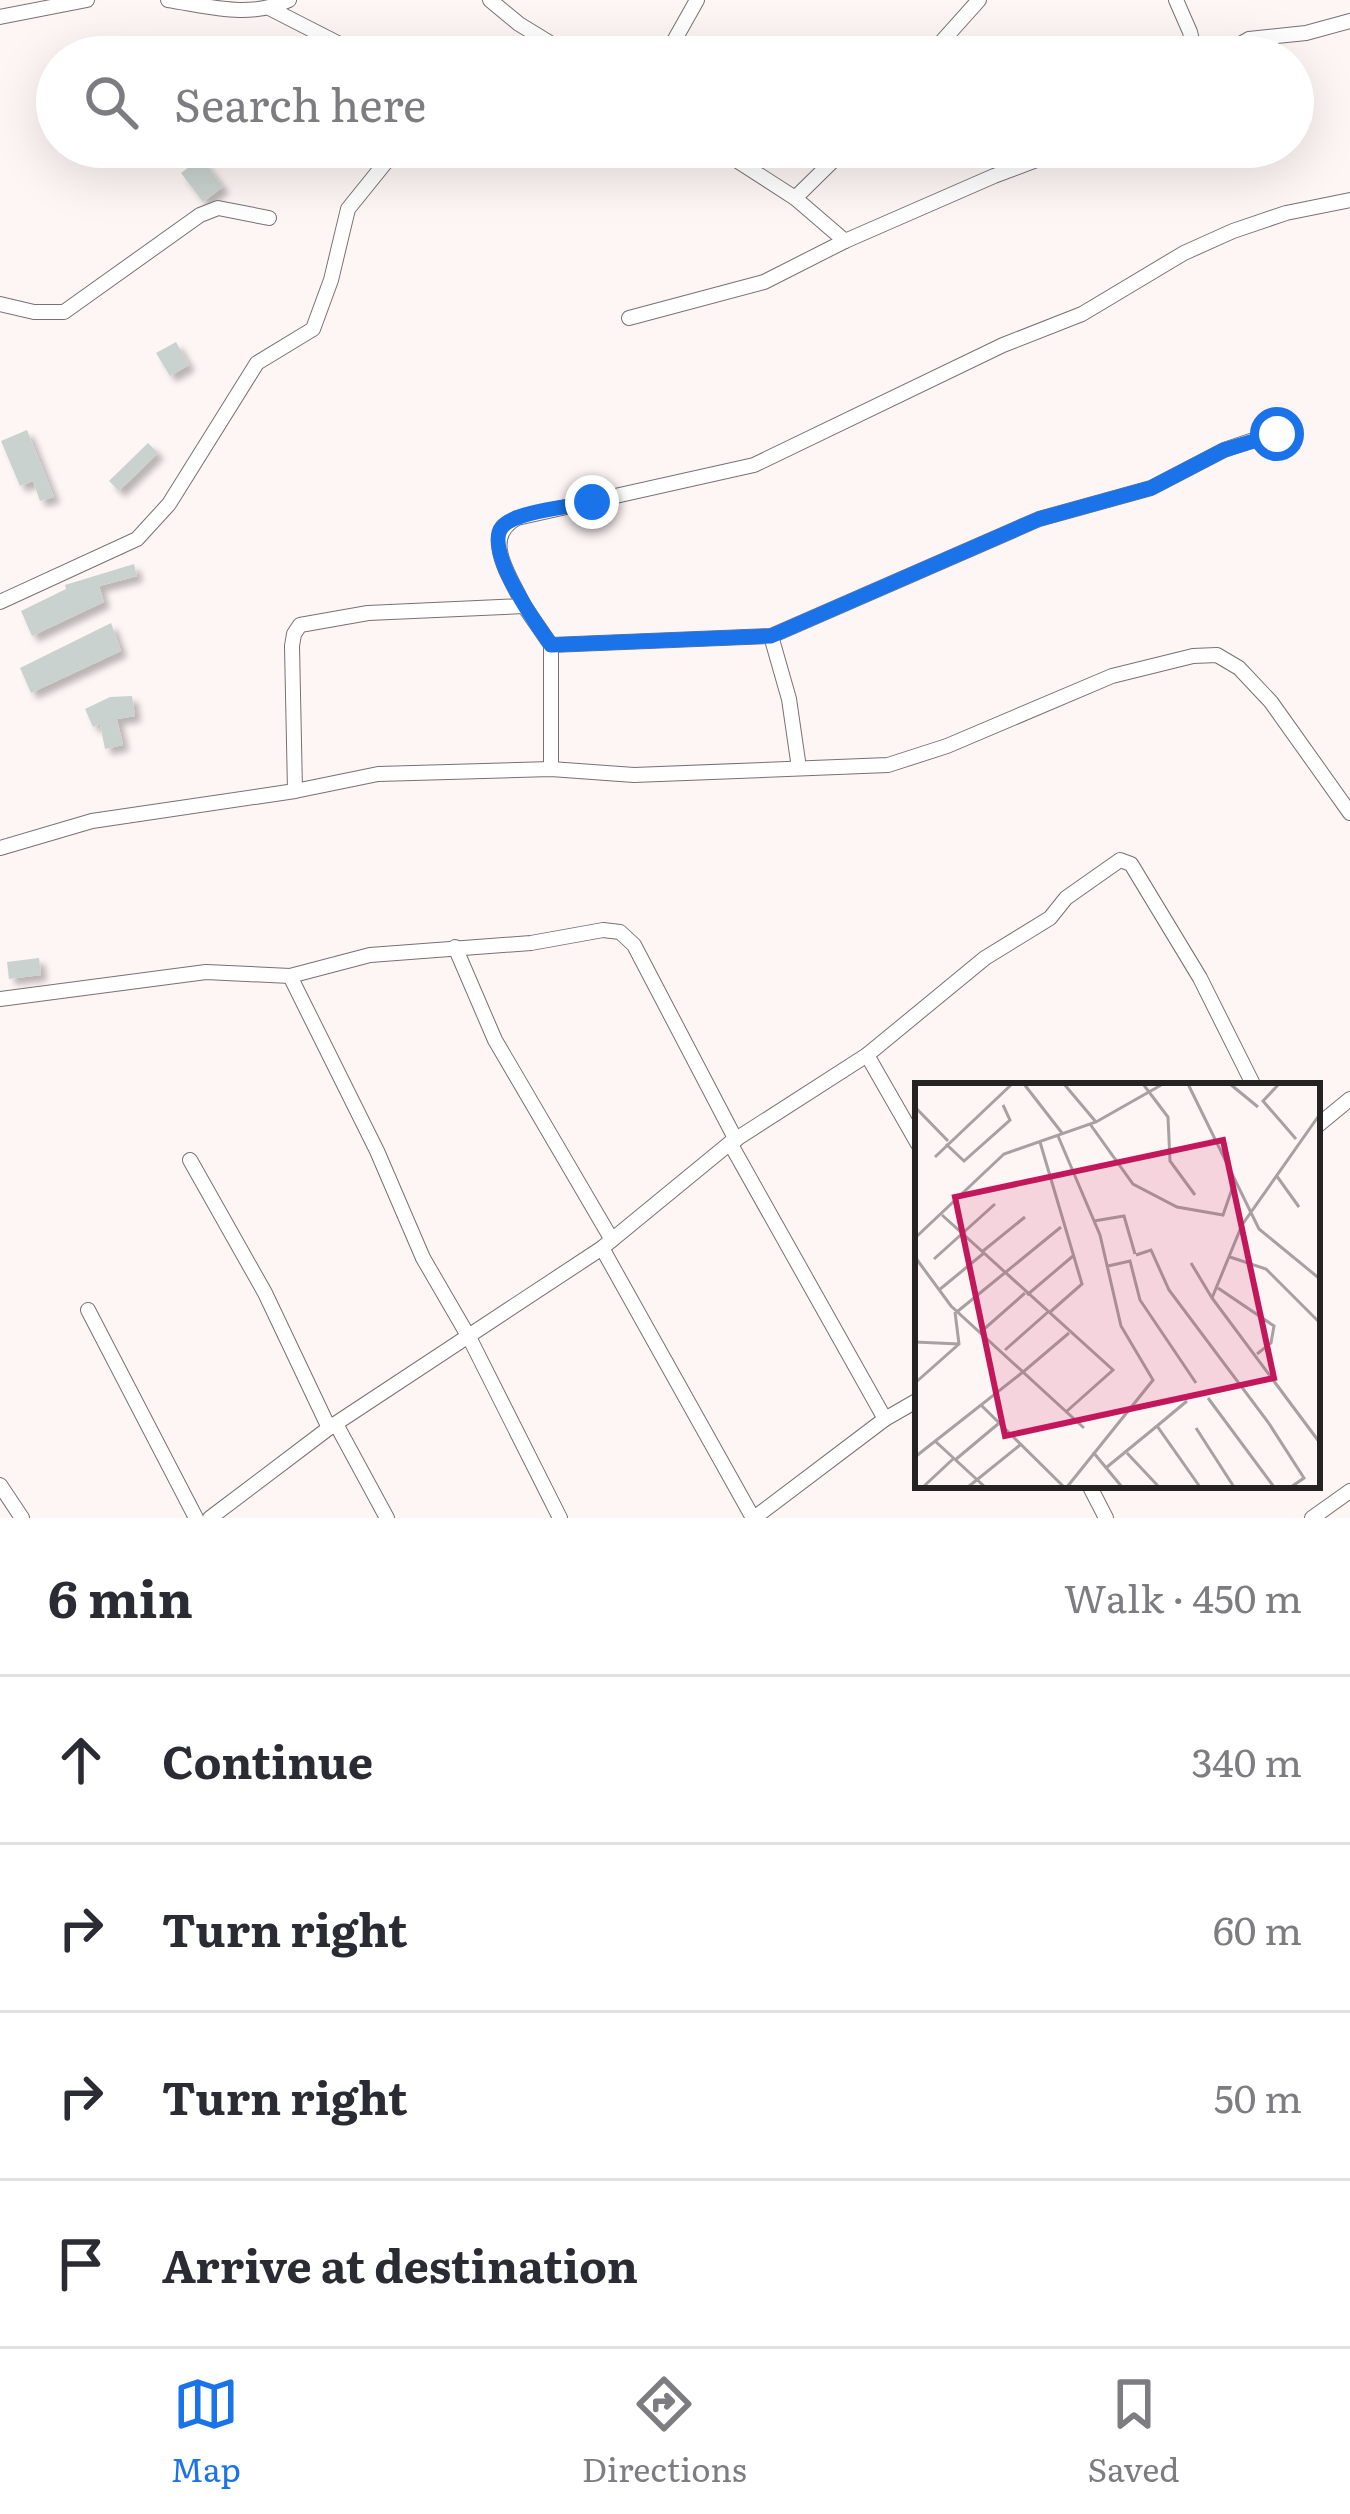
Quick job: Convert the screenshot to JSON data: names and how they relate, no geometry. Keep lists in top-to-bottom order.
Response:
{
  "page": {
    "search": "Search here",
    "heading": ["6 min", "Walk · 450 m"],
    "list": [
      ["Continue", "340 m"],
      ["Turn right", "60 m"],
      ["Turn right", "50 m"],
      "Arrive at destination"
    ],
    "nav": ["Map", "Directions", "Saved"]
  }
}
